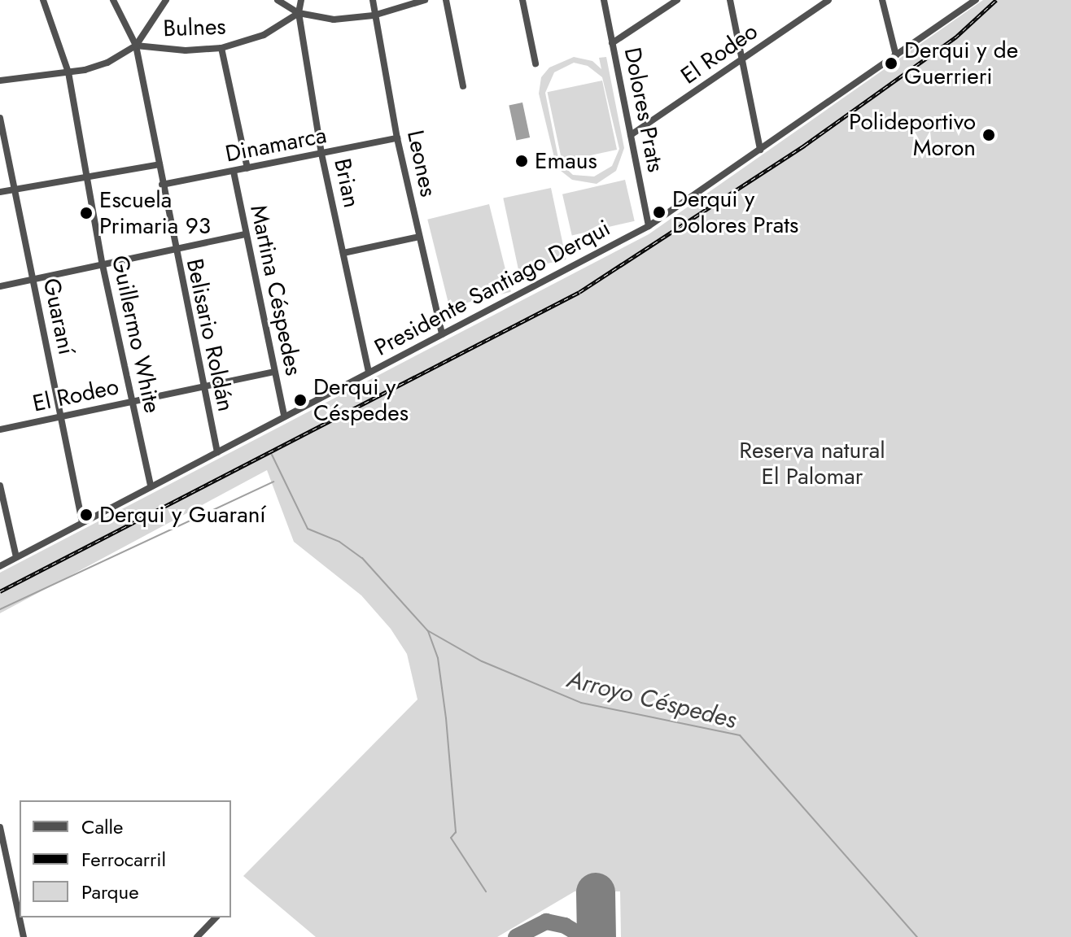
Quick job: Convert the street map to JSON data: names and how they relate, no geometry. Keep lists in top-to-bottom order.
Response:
{
  "streets": {
    "street": [
      "Bulnes",
      "El Rodeo",
      "Dolores Prats",
      "Dinamarca",
      "Leones",
      "Brian",
      "Presidente Santiago Derqui",
      "Martina Céspedes",
      "Guaraní",
      "Guillermo White",
      "Belisario Roldán"
    ]
  },
  "crossings": [
    ["Bulnes", "Brian"],
    ["Bulnes", "Guillermo White"],
    ["Bulnes", "Belisario Roldán"],
    ["El Rodeo", "Dolores Prats"],
    ["El Rodeo", "Martina Céspedes"],
    ["El Rodeo", "Guaraní"],
    ["El Rodeo", "Guillermo White"],
    ["El Rodeo", "Belisario Roldán"],
    ["Dolores Prats", "Presidente Santiago Derqui"],
    ["Dinamarca", "Leones"],
    ["Dinamarca", "Brian"],
    ["Dinamarca", "Martina Céspedes"],
    ["Dinamarca", "Belisario Roldán"],
    ["Leones", "Presidente Santiago Derqui"],
    ["Brian", "Presidente Santiago Derqui"],
    ["Presidente Santiago Derqui", "Martina Céspedes"],
    ["Presidente Santiago Derqui", "Guaraní"],
    ["Presidente Santiago Derqui", "Guillermo White"],
    ["Presidente Santiago Derqui", "Belisario Roldán"]
  ],
  "water": ["Arroyo Céspedes"],
  "parks": ["Reserva natural El Palomar"],
  "places": [
    "Derqui y de Guerrieri",
    "Polideportivo Moron",
    "Emaus",
    "Derqui y Dolores Prats",
    "Escuela Primaria 93",
    "Derqui y Céspedes",
    "Derqui y Guaraní"
  ],
  "legend": ["Calle", "Ferrocarril", "Parque"]
}
